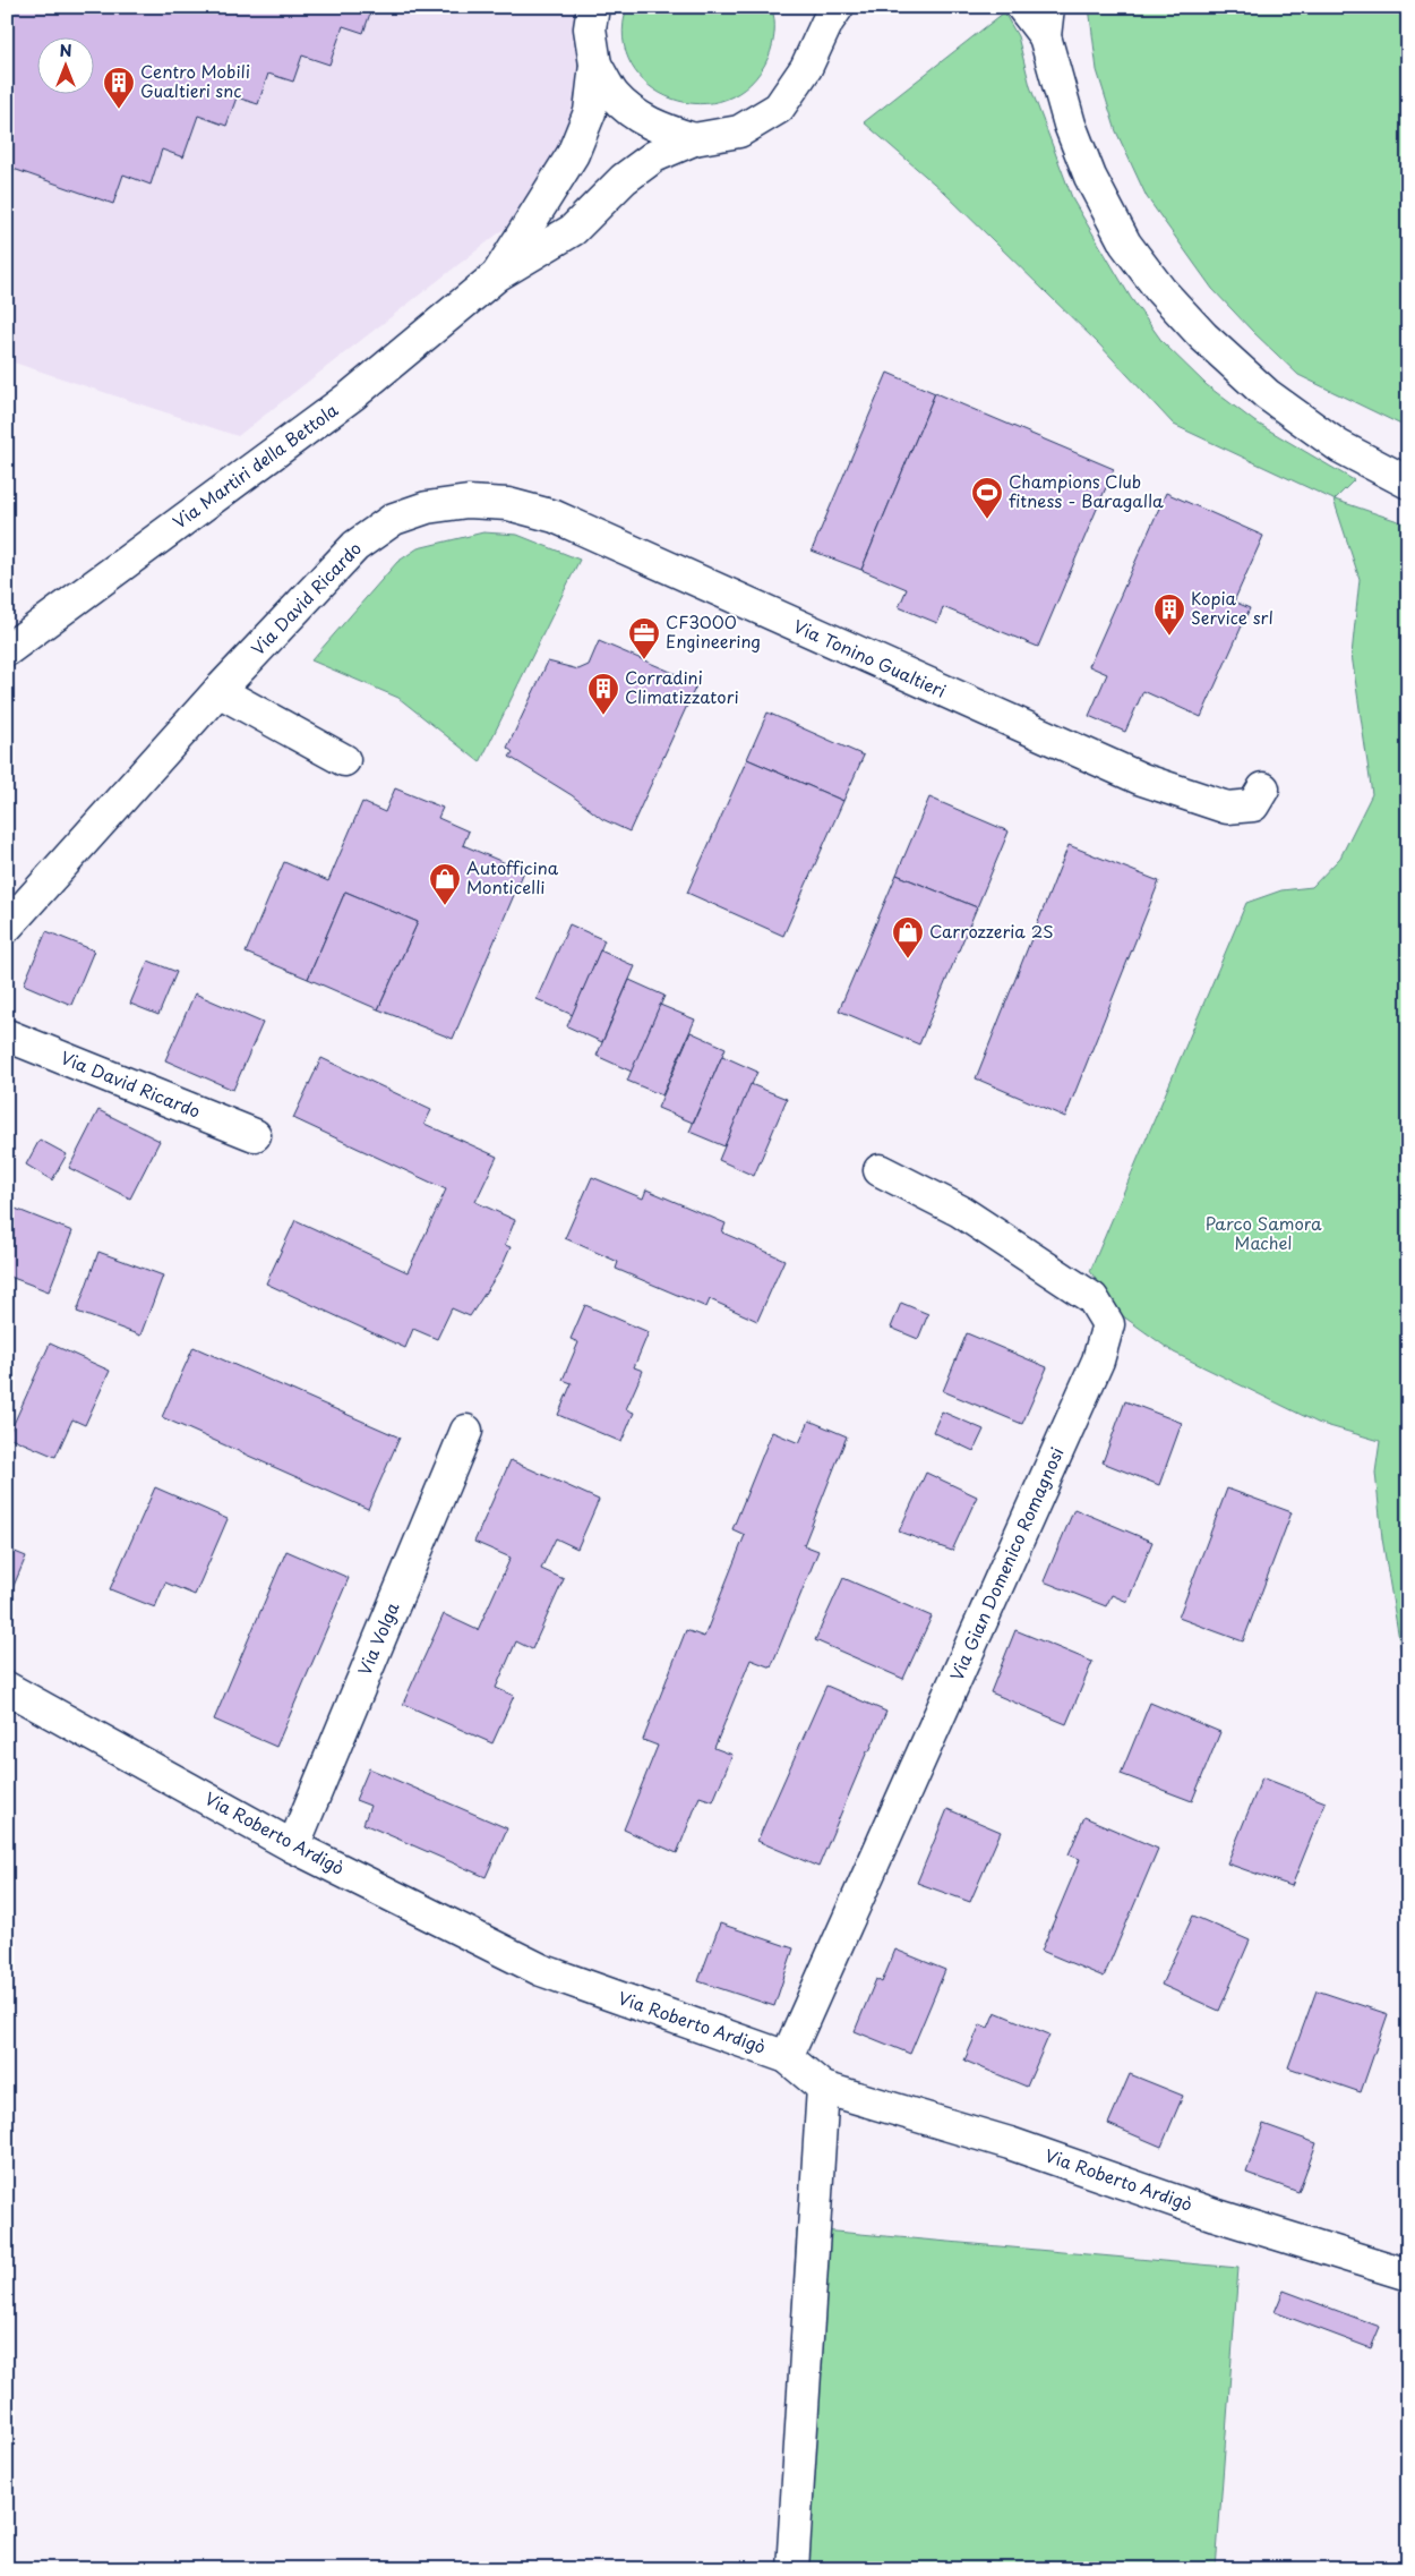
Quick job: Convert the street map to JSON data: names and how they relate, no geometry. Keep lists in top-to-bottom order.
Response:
{
  "streets": {
    "street": [
      "Via Martiri della Bettola",
      "Via David Ricardo",
      "Via Tonino Gualtieri",
      "Via Gian Domenico Romagnosi",
      "Via Volga",
      "Via Roberto Ardigò"
    ]
  },
  "crossings": [
    ["Via David Ricardo", "Via Tonino Gualtieri"],
    ["Via Gian Domenico Romagnosi", "Via Roberto Ardigò"],
    ["Via Volga", "Via Roberto Ardigò"]
  ],
  "parks": ["Parco Samora Machel"],
  "places": {
    "building": ["Centro Mobili Gualtieri snc", "Kopia Service srl", "Corradini Climatizzatori"],
    "sports": ["Champions Club fitness - Baragalla"],
    "office": ["CF3000 Engineering"],
    "shop": ["Autofficina Monticelli", "Carrozzeria 2S"]
  },
  "north": "top"
}
